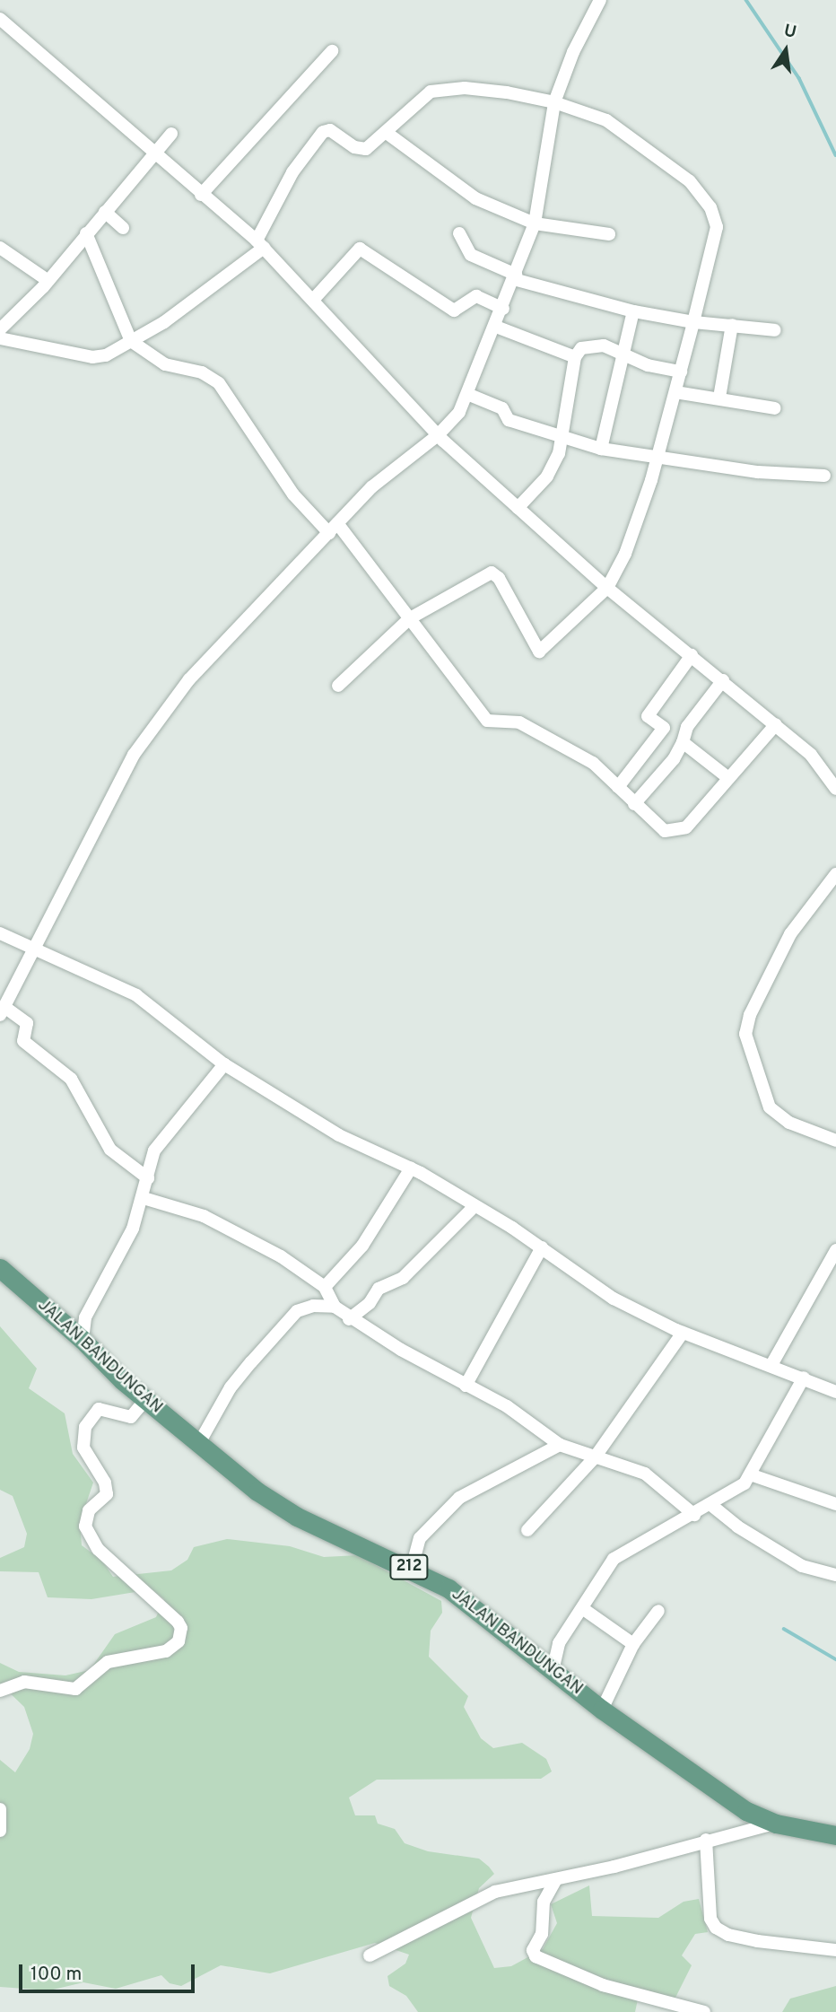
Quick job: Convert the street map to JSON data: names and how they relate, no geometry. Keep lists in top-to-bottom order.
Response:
{
  "streets": {
    "main road": ["JALAN BANDUNGAN", "212"]
  },
  "scale_bar": "100 m",
  "north": "top"
}
